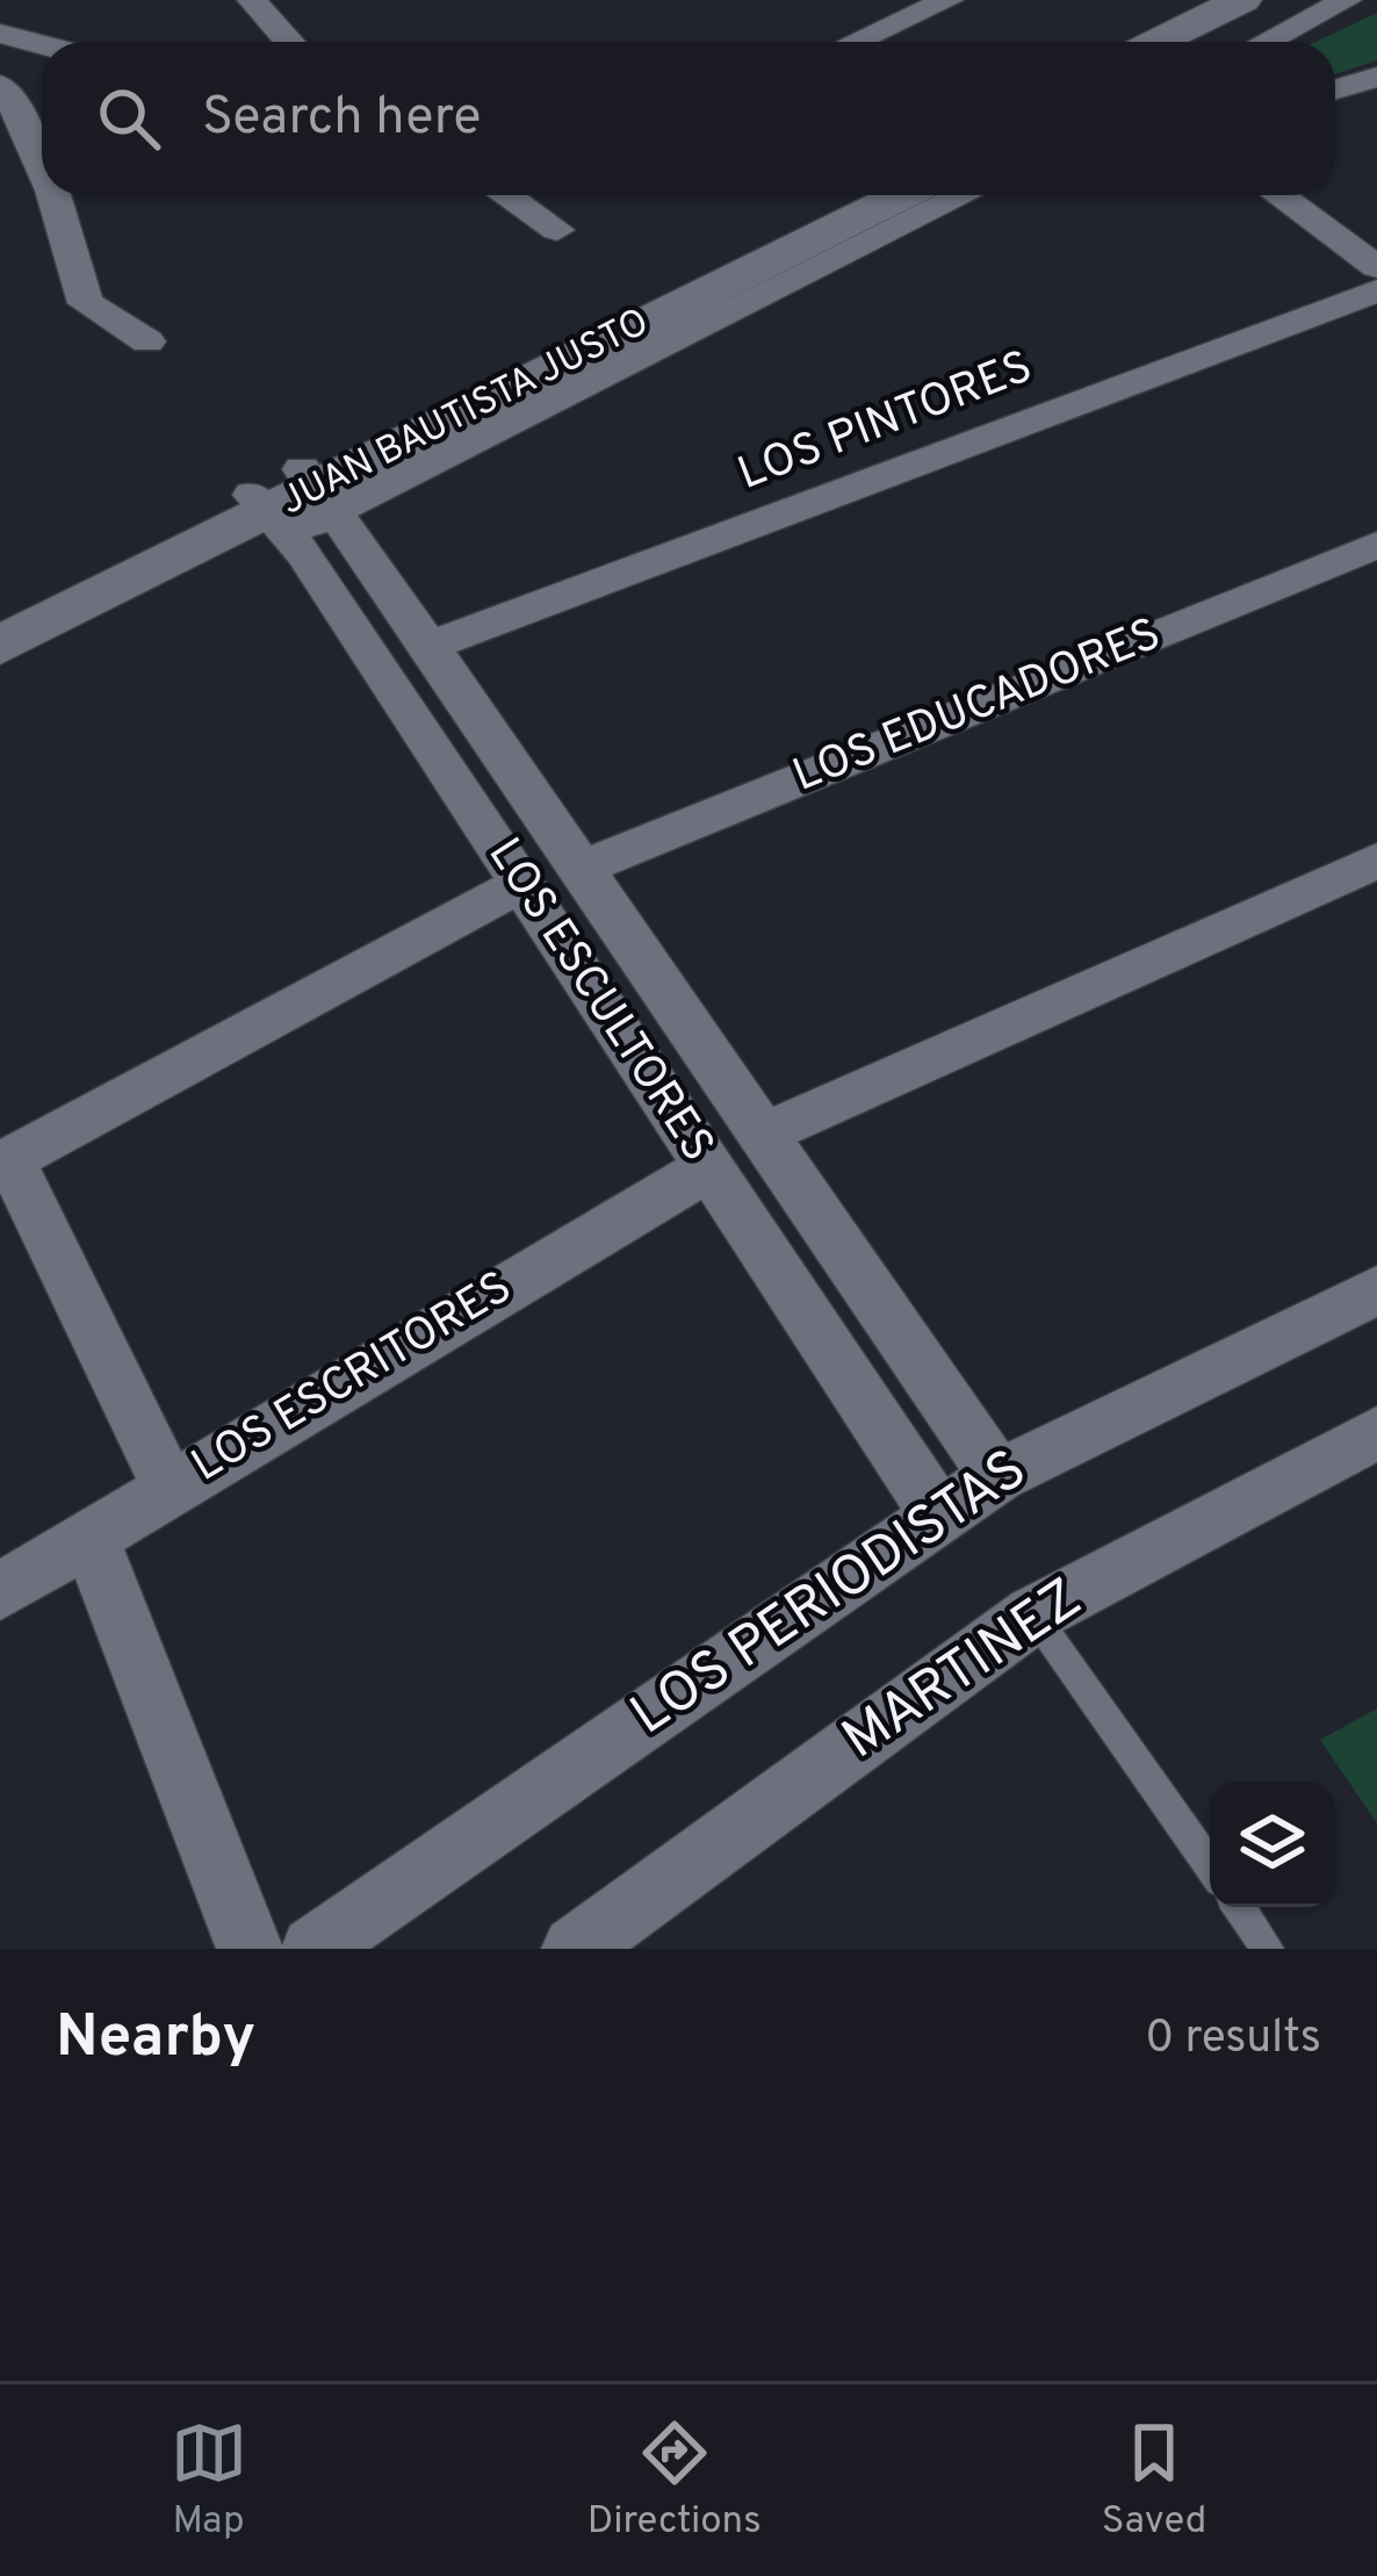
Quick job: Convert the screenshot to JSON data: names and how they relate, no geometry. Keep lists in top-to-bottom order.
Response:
{
  "streets": {
    "street": [
      "JUAN BAUTISTA JUSTO",
      "LOS PINTORES",
      "LOS EDUCADORES",
      "LOS ESCULTORES",
      "LOS ESCRITORES",
      "LOS PERIODISTAS",
      "MARTINEZ"
    ]
  },
  "crossings": [
    ["JUAN BAUTISTA JUSTO", "LOS ESCULTORES"],
    ["LOS PINTORES", "LOS ESCULTORES"],
    ["LOS EDUCADORES", "LOS ESCULTORES"],
    ["LOS ESCULTORES", "LOS ESCRITORES"],
    ["LOS ESCULTORES", "LOS PERIODISTAS"]
  ],
  "page": {
    "search": "Search here",
    "heading": ["Nearby", "0 results"],
    "nav": ["Map", "Directions", "Saved"]
  }
}
